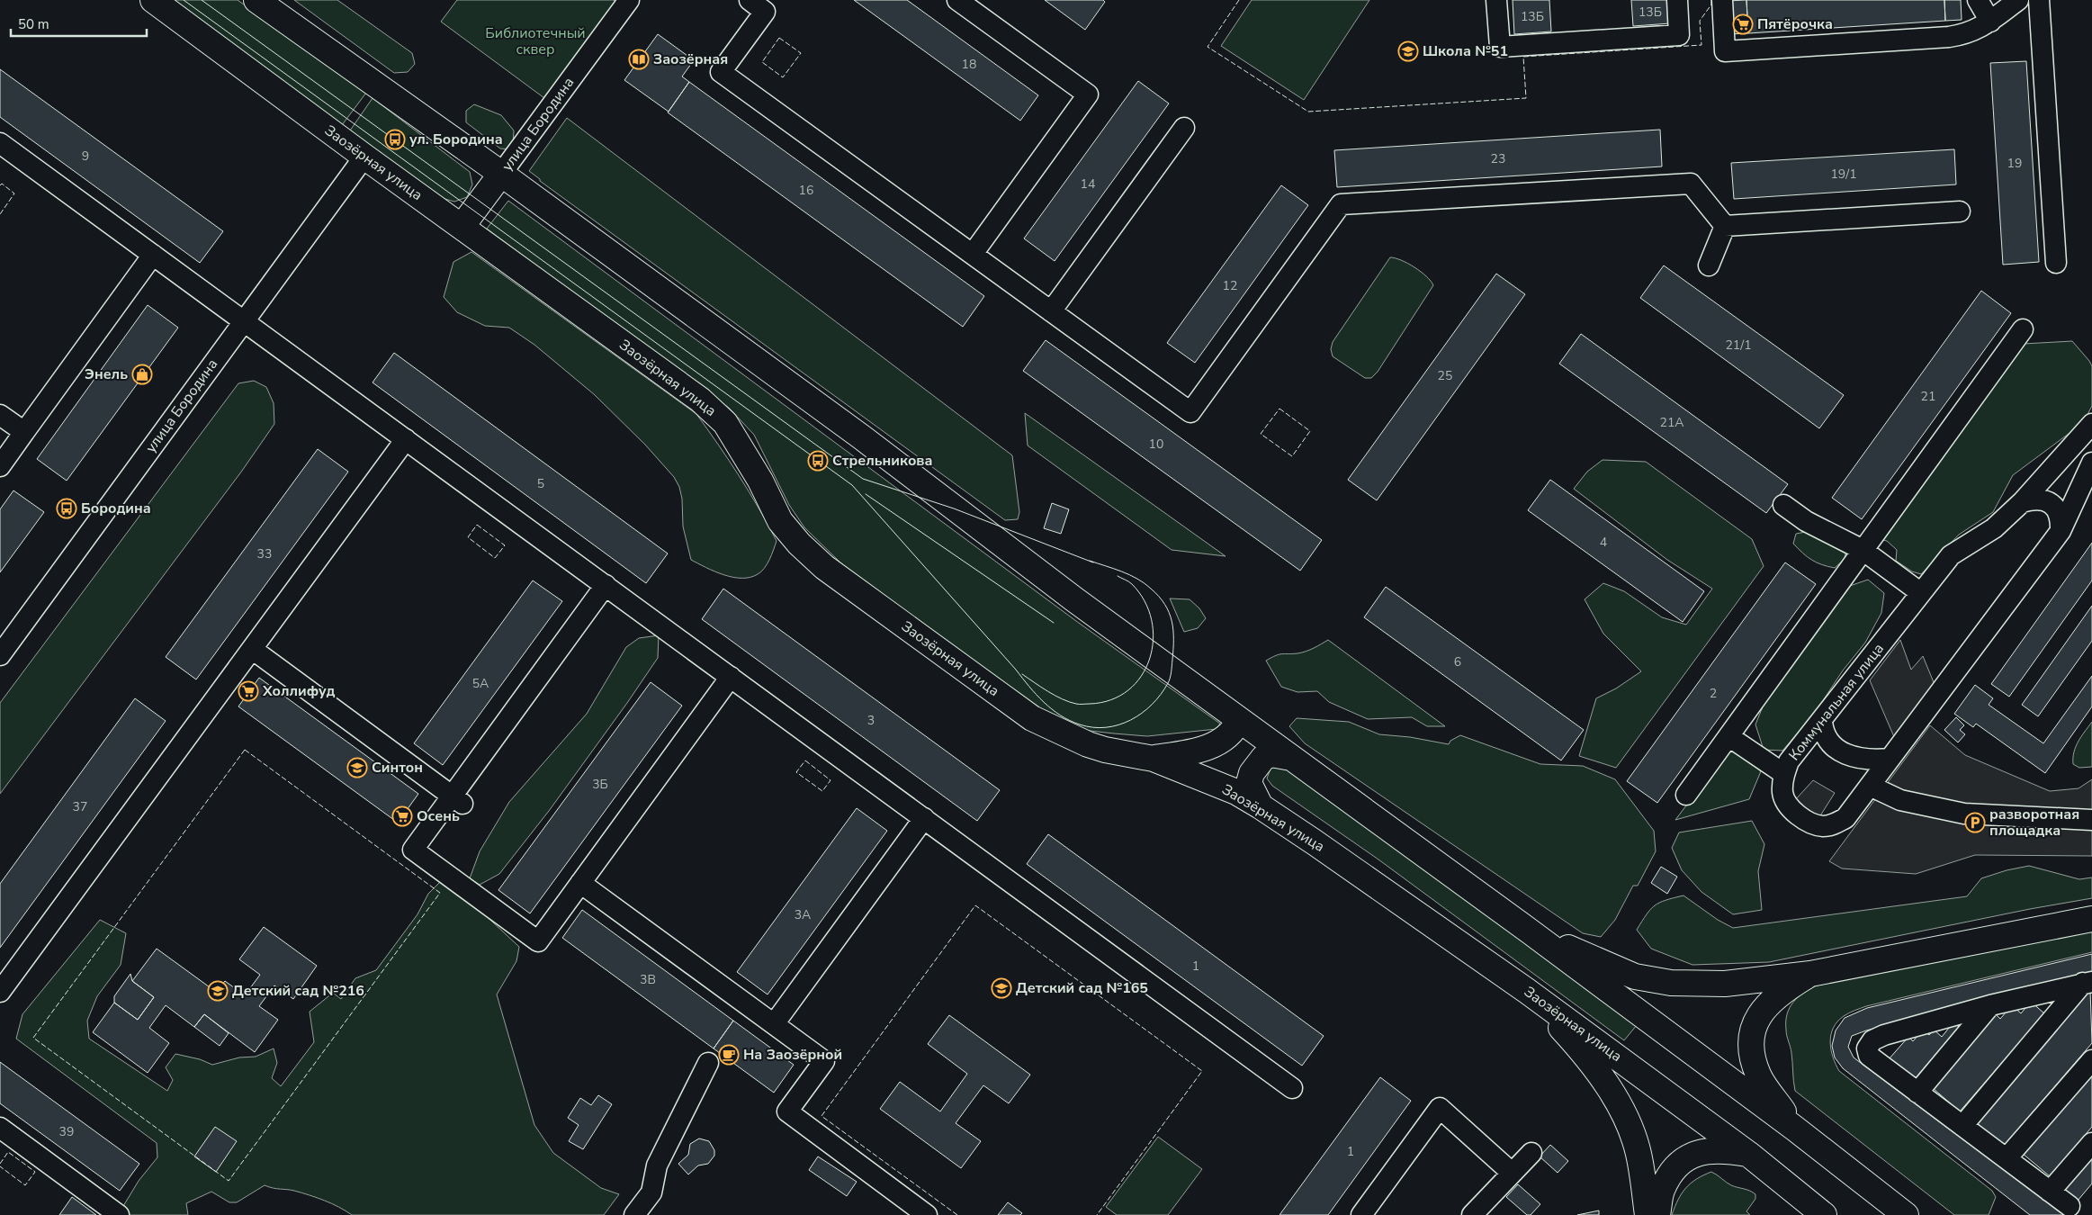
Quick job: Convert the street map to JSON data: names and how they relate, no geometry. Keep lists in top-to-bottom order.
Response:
{
  "streets": {
    "main road": ["улица Бородина", "Заозёрная улица"],
    "street": ["Коммунальная улица"]
  },
  "crossings": [
    ["улица Бородина", "Заозёрная улица"]
  ],
  "parks": ["Библиотечный сквер"],
  "places": {
    "supermarket": ["Пятёрочка", "Холлифуд", "Осень"],
    "school or university": [
      "Школа №51",
      "Синтон",
      "Детский сад №165",
      "Детский сад №216"
    ],
    "library": ["Заозёрная"],
    "bus stop": ["ул. Бородина", "Стрельникова", "Бородина"],
    "shop": ["Энель"],
    "parking": ["разворотная площадка"],
    "cafe": ["На Заозёрной"]
  },
  "house_numbers": [
    "13Б",
    "13Б",
    "18",
    "9",
    "23",
    "19",
    "19/1",
    "14",
    "16",
    "12",
    "21/1",
    "25",
    "21",
    "21А",
    "10",
    "5",
    "4",
    "33",
    "6",
    "5А",
    "2",
    "3",
    "3Б",
    "37",
    "3А",
    "1",
    "3В",
    "39",
    "1"
  ],
  "scale_bar": "50 m"
}
